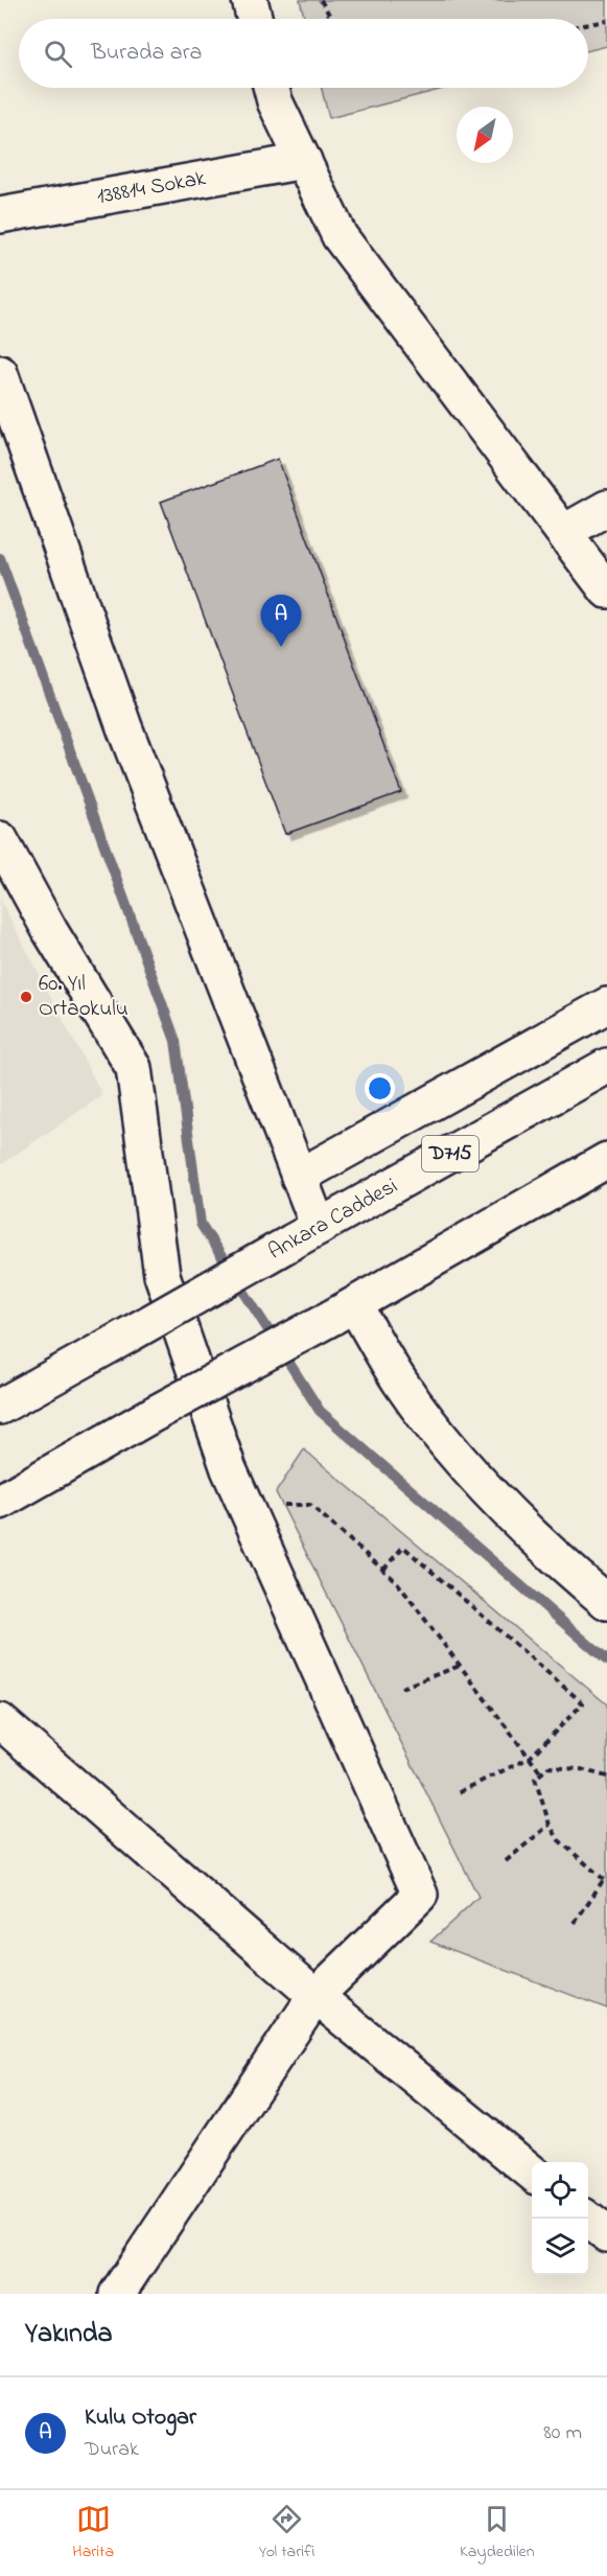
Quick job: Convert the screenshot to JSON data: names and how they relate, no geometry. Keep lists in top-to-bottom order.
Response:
{
  "streets": {
    "main road": ["138814 Sokak", "D715", "Ankara Caddesi"]
  },
  "places": ["60. Yıl Ortaokulu"],
  "north": "bottom left",
  "page": {
    "search": "Burada ara",
    "pins": "A",
    "heading": "Yakında",
    "list": [
      {
        "mark": "A",
        "name": "Kulu Otogar",
        "note": "Durak",
        "value": "80 m"
      }
    ],
    "nav": ["Harita", "Yol tarifi", "Kaydedilen"]
  }
}
